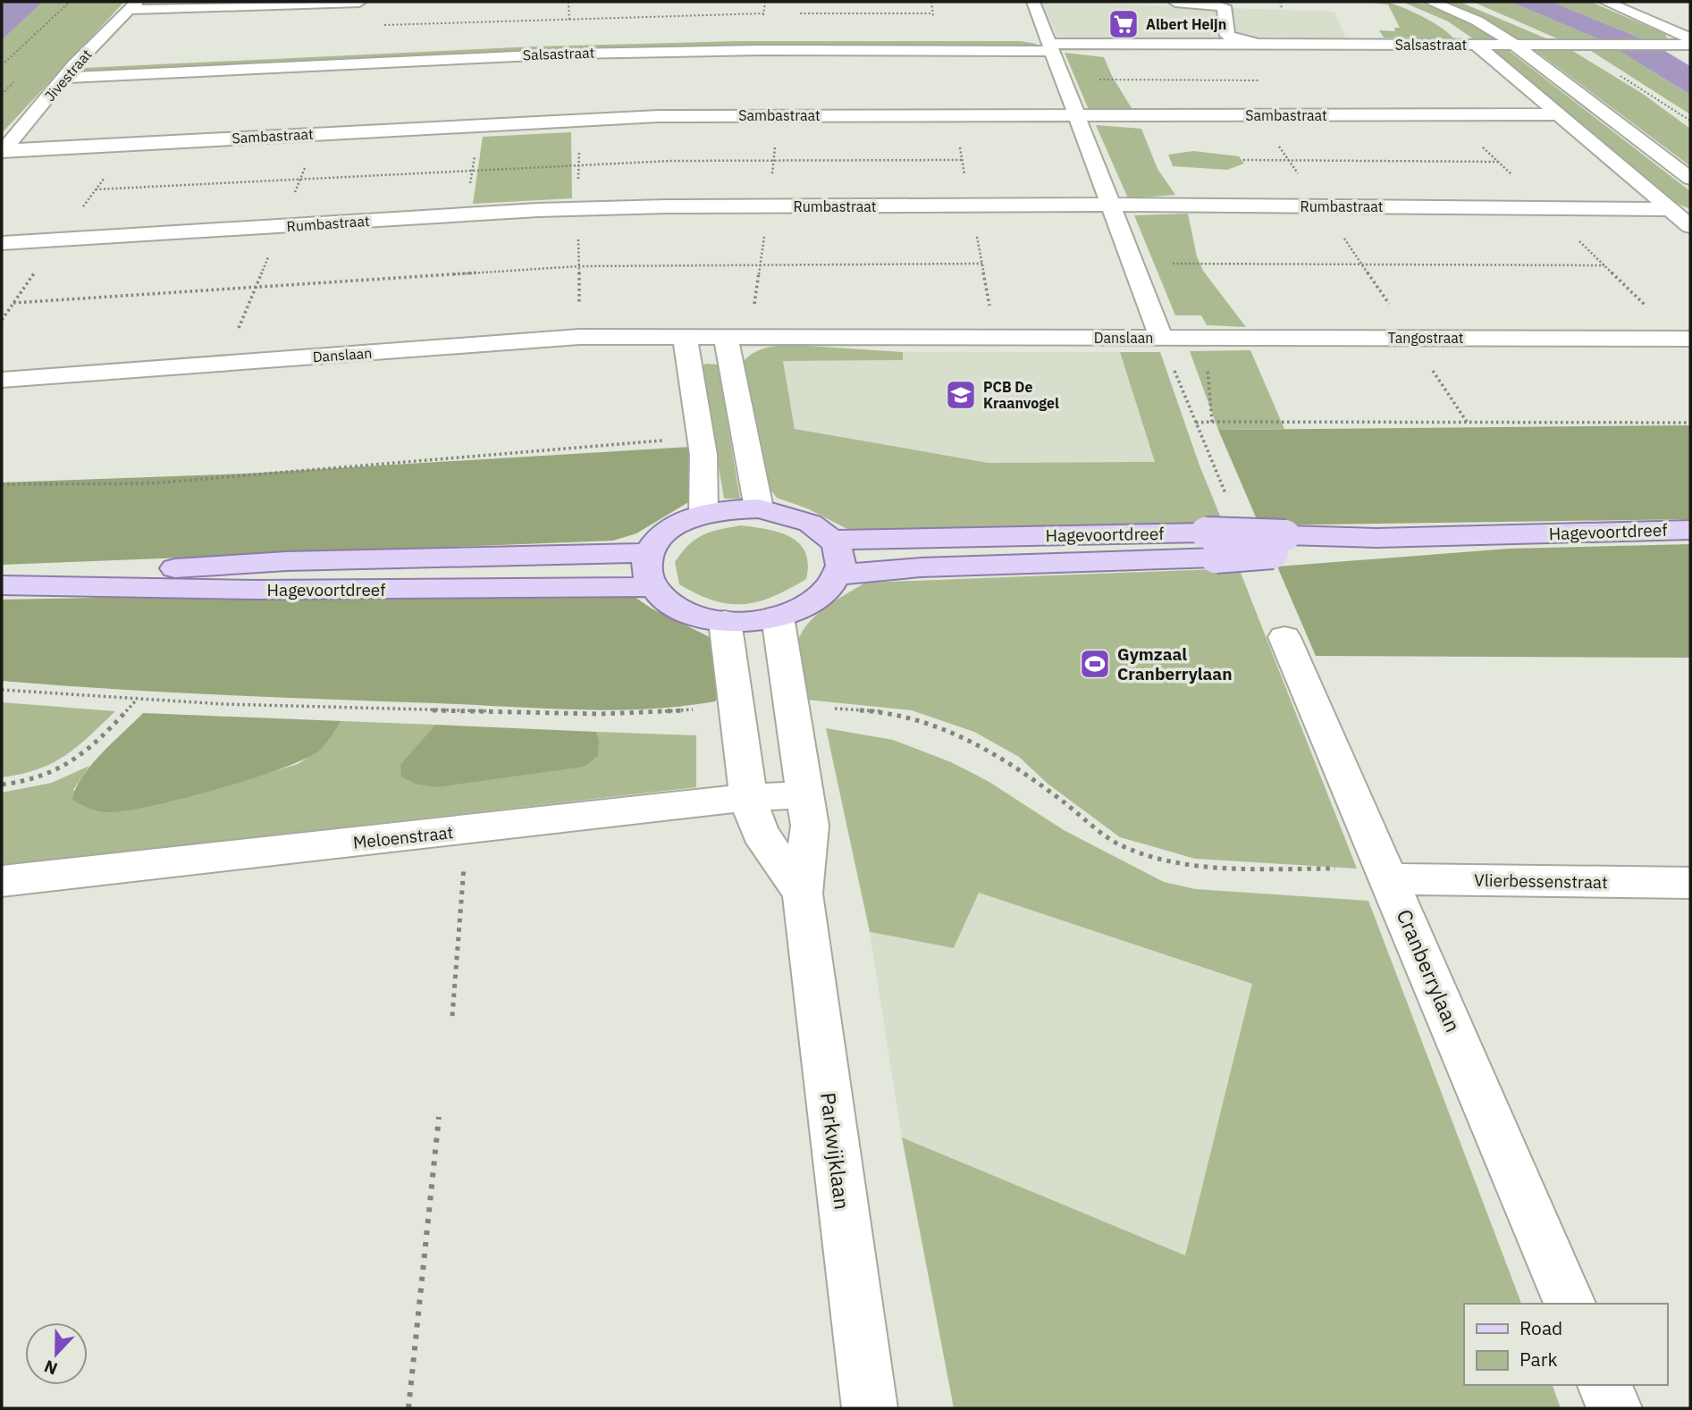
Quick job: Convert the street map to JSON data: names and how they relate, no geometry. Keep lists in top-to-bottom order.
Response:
{
  "streets": {
    "main road": ["Hagevoortdreef"],
    "street": [
      "Salsastraat",
      "Jivestraat",
      "Sambastraat",
      "Rumbastraat",
      "Danslaan",
      "Tangostraat",
      "Meloenstraat",
      "Vlierbessenstraat",
      "Cranberrylaan",
      "Parkwijklaan"
    ]
  },
  "crossings": [
    ["Salsastraat", "Jivestraat"],
    ["Salsastraat", "Danslaan"],
    ["Jivestraat", "Sambastraat"],
    ["Sambastraat", "Danslaan"],
    ["Rumbastraat", "Danslaan"],
    ["Danslaan", "Tangostraat"],
    ["Hagevoortdreef", "Parkwijklaan"],
    ["Meloenstraat", "Parkwijklaan"],
    ["Vlierbessenstraat", "Cranberrylaan"]
  ],
  "places": {
    "supermarket": ["Albert Heijn"],
    "school or university": ["PCB De Kraanvogel"],
    "sports": ["Gymzaal Cranberrylaan"]
  },
  "legend": ["Road", "Park"],
  "north": "bottom"
}
